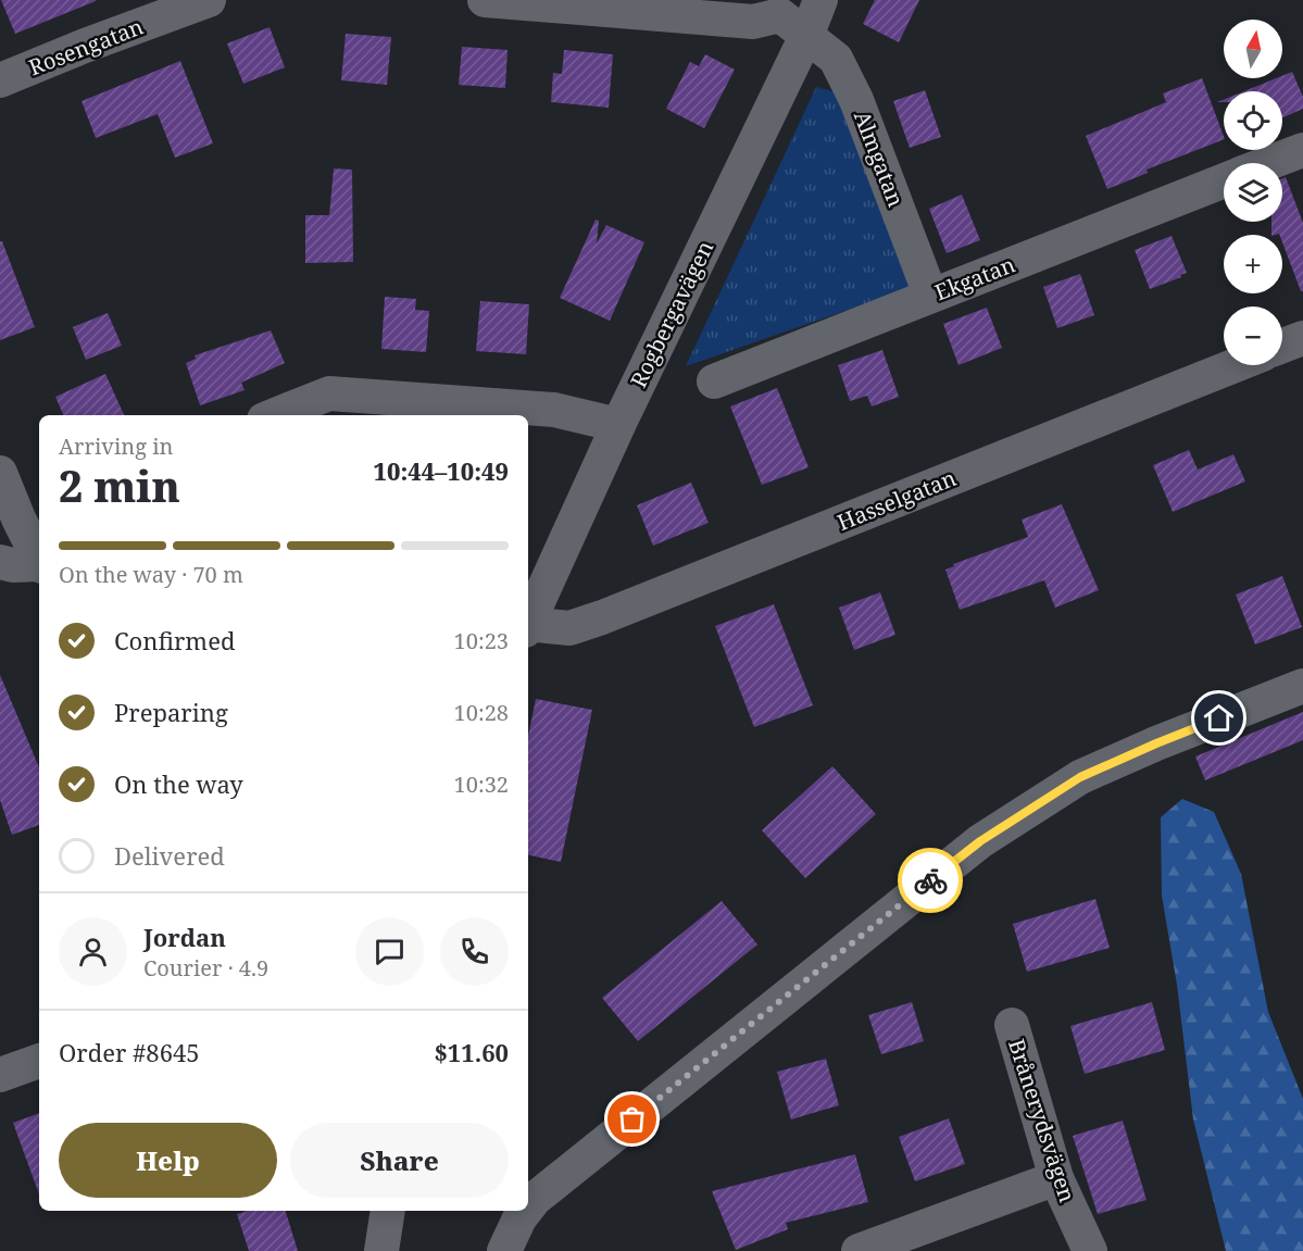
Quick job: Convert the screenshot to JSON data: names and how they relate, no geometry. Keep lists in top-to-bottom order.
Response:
{
  "streets": {
    "street": [
      "Rosengatan",
      "Almgatan",
      "Ekgatan",
      "Rogbergavägen",
      "Hasselgatan",
      "Brånerydsvägen"
    ]
  },
  "crossings": [
    ["Almgatan", "Ekgatan"],
    ["Almgatan", "Rogbergavägen"]
  ],
  "north": "top",
  "page": {
    "map_buttons": ["+", "−"],
    "heading": ["2 min", "Arriving in", "10:44–10:49"],
    "panel": [
      "Jordan",
      "Courier · 4.9",
      "Order #8645",
      "$11.60"
    ],
    "bar": "On the way · 70 m",
    "list": [
      ["Confirmed", "10:23"],
      ["Preparing", "10:28"],
      ["On the way", "10:32"],
      "Delivered"
    ],
    "buttons": ["Help", "Share"]
  }
}
